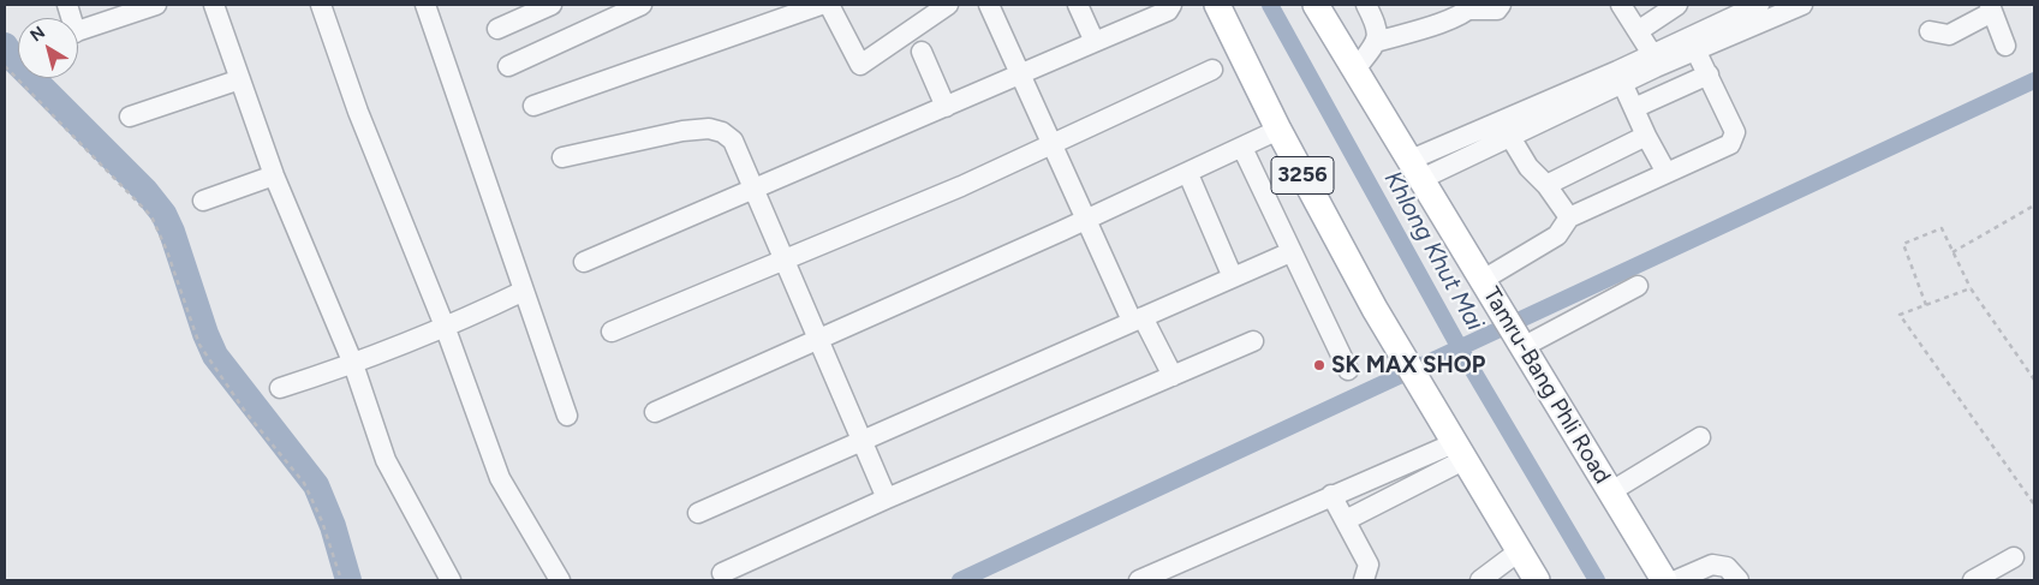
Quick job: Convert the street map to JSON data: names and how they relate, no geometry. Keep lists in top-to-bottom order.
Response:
{
  "streets": {
    "main road": ["3256", "Tamru-Bang Phli Road"]
  },
  "water": ["Khlong Khut Mai"],
  "places": ["SK MAX SHOP"],
  "north": "top left"
}
